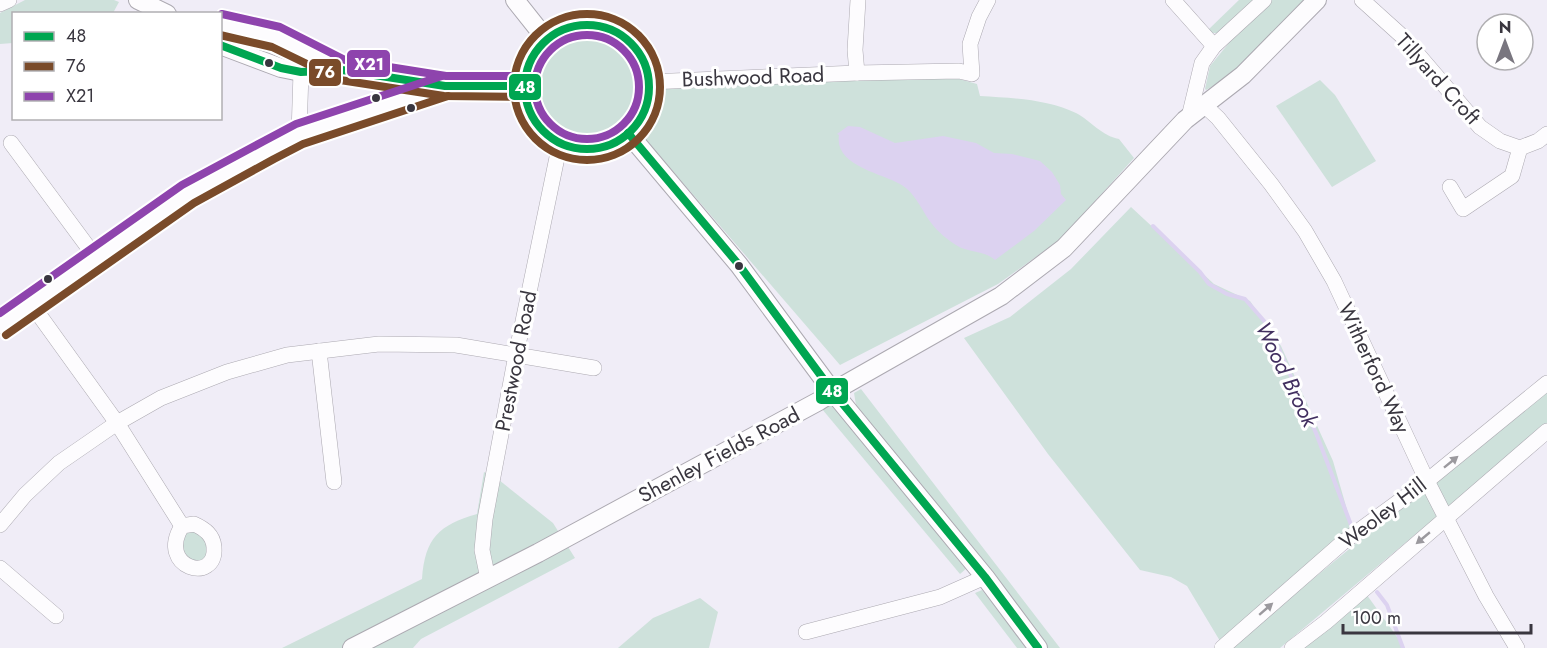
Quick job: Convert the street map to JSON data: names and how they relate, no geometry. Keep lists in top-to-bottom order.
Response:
{
  "streets": {
    "street": [
      "Bushwood Road",
      "Tillyard Croft",
      "Prestwood Road",
      "Witherford Way",
      "Shenley Fields Road",
      "Weoley Hill"
    ]
  },
  "crossings": [
    ["Bushwood Road", "Prestwood Road"],
    ["Prestwood Road", "Shenley Fields Road"],
    ["Witherford Way", "Shenley Fields Road"],
    ["Witherford Way", "Weoley Hill"]
  ],
  "water": ["Wood Brook"],
  "lines": ["transit line 76", "transit line X21", "transit line 48"],
  "legend": ["48", "76", "X21"],
  "scale_bar": "100 m",
  "north": "top"
}
